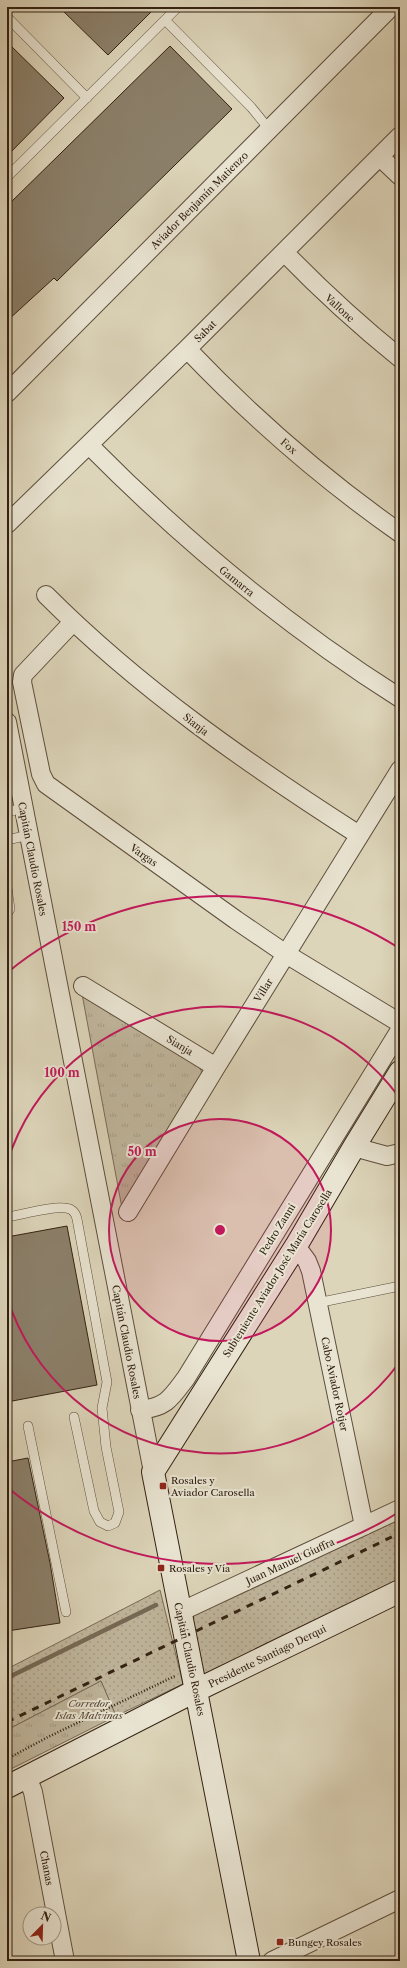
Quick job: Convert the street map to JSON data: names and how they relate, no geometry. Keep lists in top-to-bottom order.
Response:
{
  "streets": {
    "street": [
      "Aviador Benjamín Matienzo",
      "Vallone",
      "Sabat",
      "Fox",
      "Gamarra",
      "Sianja",
      "Vargas",
      "Capitán Claudio Rosales",
      "Villar",
      "Pedro Zanni",
      "Subteniente Aviador José María Carosella",
      "Cabo Aviador Rotjer",
      "Juan Manuel Giuffra",
      "Presidente Santiago Derqui",
      "Chanas"
    ]
  },
  "crossings": [
    ["Vallone", "Sabat"],
    ["Sabat", "Fox"],
    ["Sabat", "Gamarra"],
    ["Sianja", "Vargas"],
    ["Sianja", "Villar"],
    ["Vargas", "Villar"],
    ["Capitán Claudio Rosales", "Pedro Zanni"],
    ["Capitán Claudio Rosales", "Subteniente Aviador José María Carosella"],
    ["Capitán Claudio Rosales", "Juan Manuel Giuffra"],
    ["Capitán Claudio Rosales", "Presidente Santiago Derqui"],
    ["Subteniente Aviador José María Carosella", "Cabo Aviador Rotjer"],
    ["Cabo Aviador Rotjer", "Juan Manuel Giuffra"],
    ["Presidente Santiago Derqui", "Chanas"]
  ],
  "parks": ["Corredor Islas Malvinas"],
  "places": {
    "transit": ["Rosales y Aviador Carosella", "Rosales y Vía", "Bungey Rosales"]
  },
  "north": "top right",
  "rings": ["150 m", "100 m", "50 m"]
}
